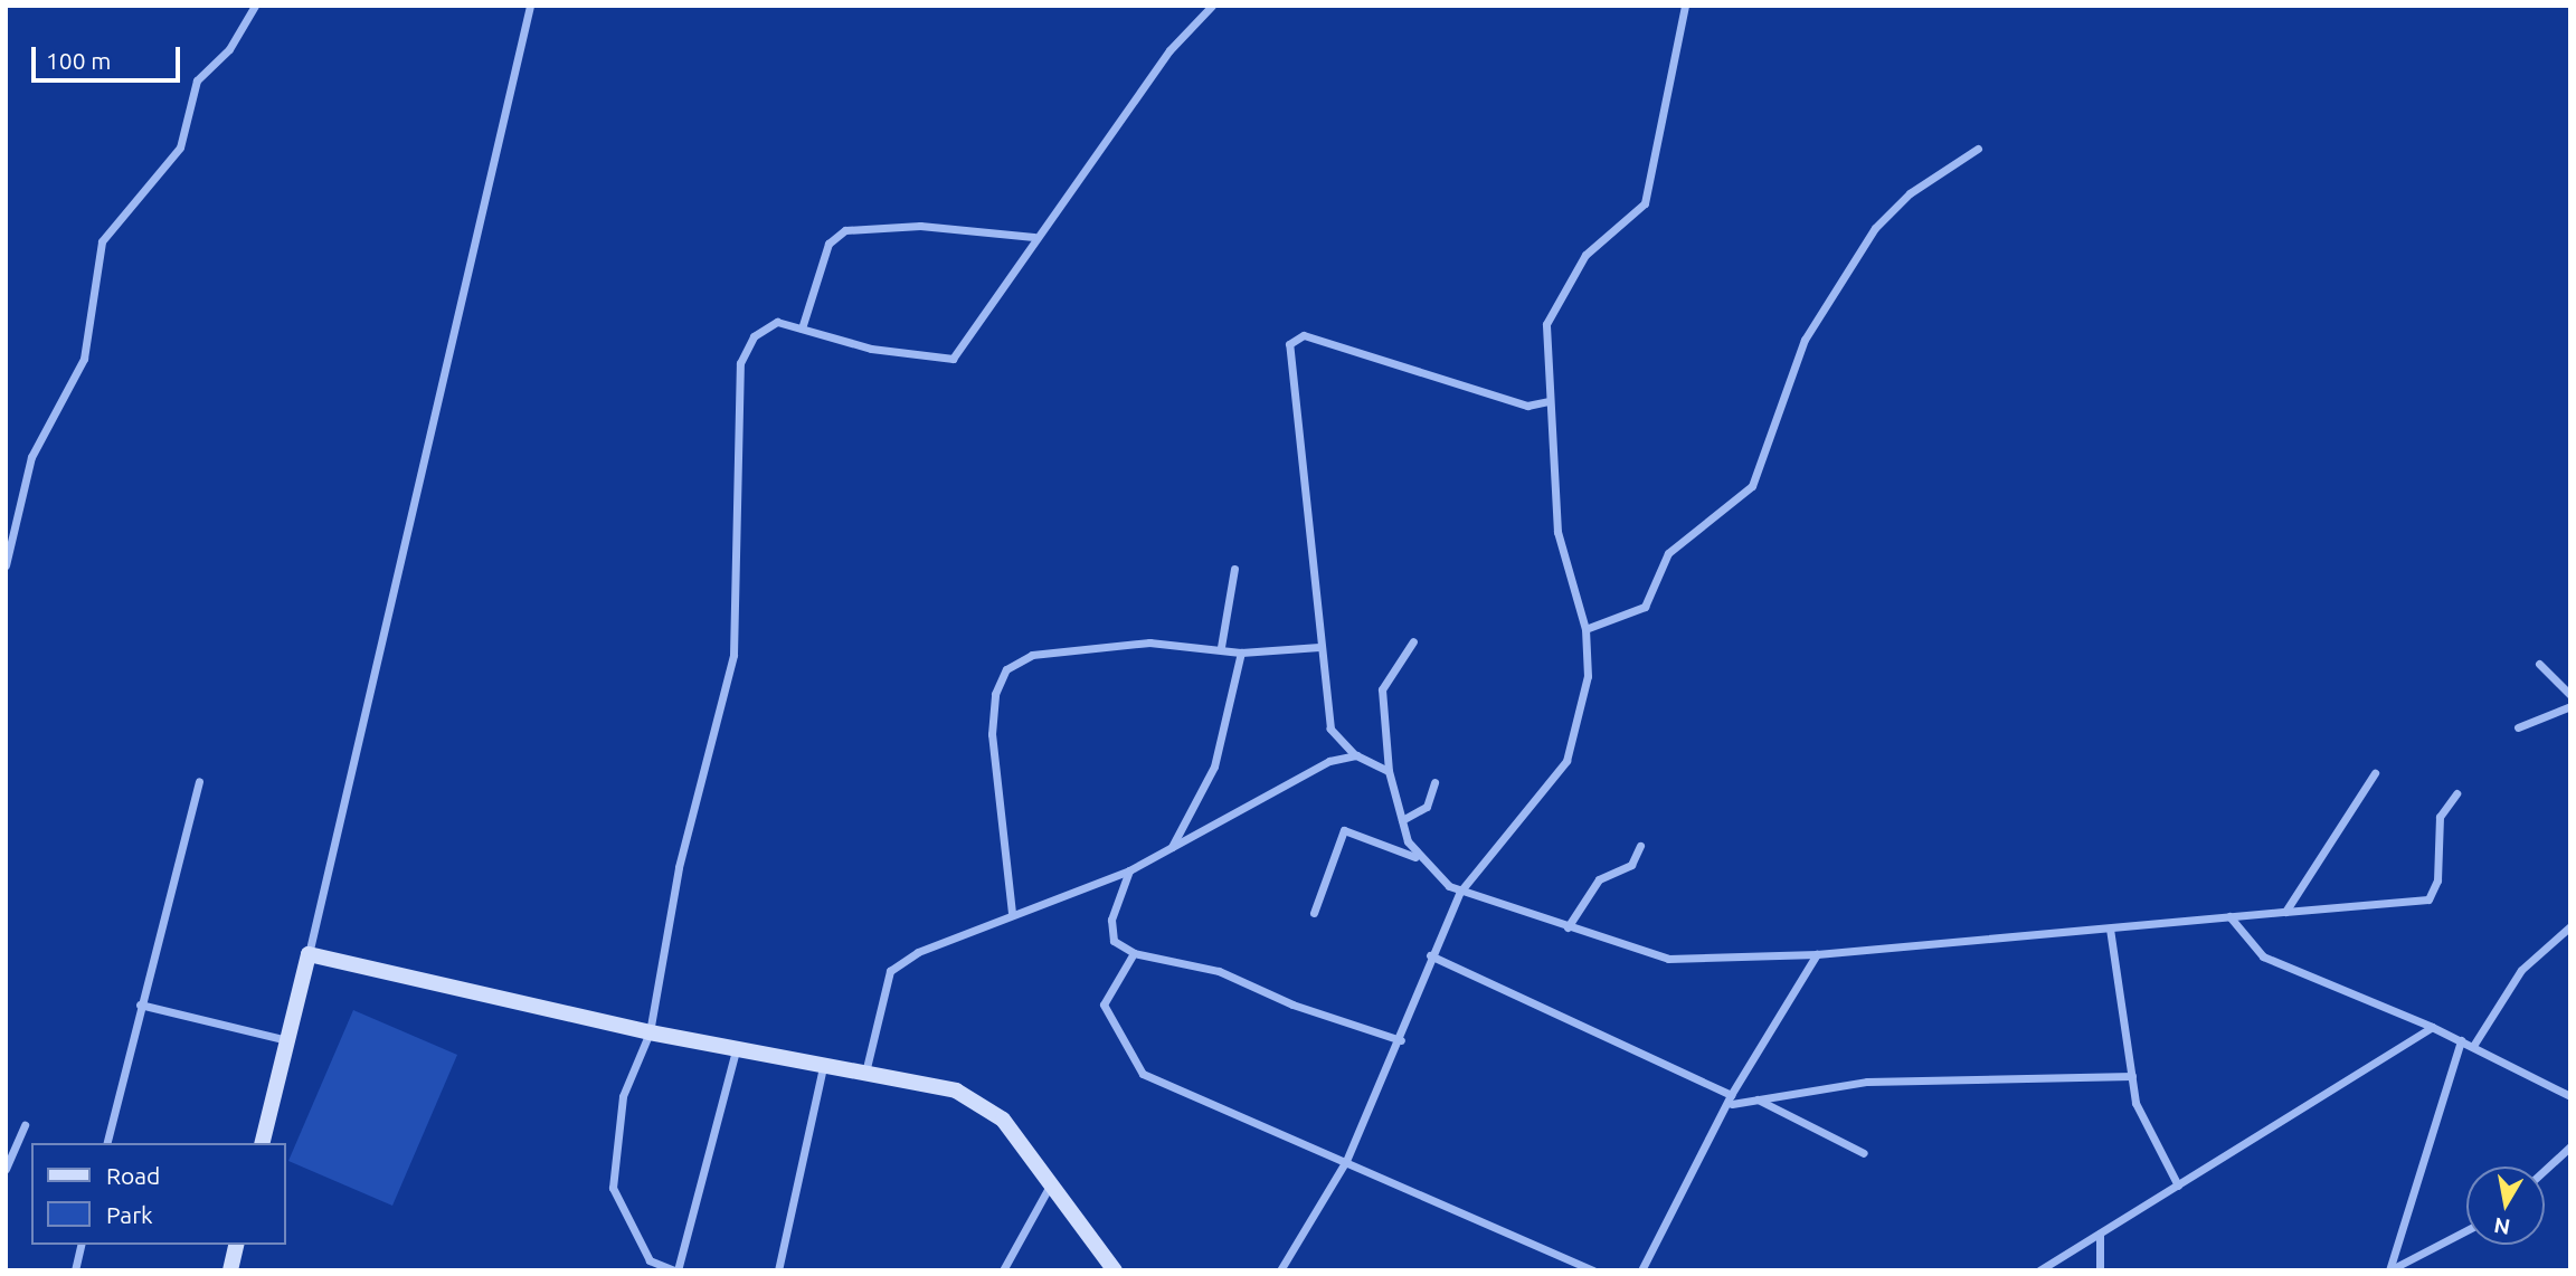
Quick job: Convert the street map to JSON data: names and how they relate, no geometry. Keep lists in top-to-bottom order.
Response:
{
  "legend": ["Road", "Park"],
  "scale_bar": "100 m",
  "north": "bottom"
}
